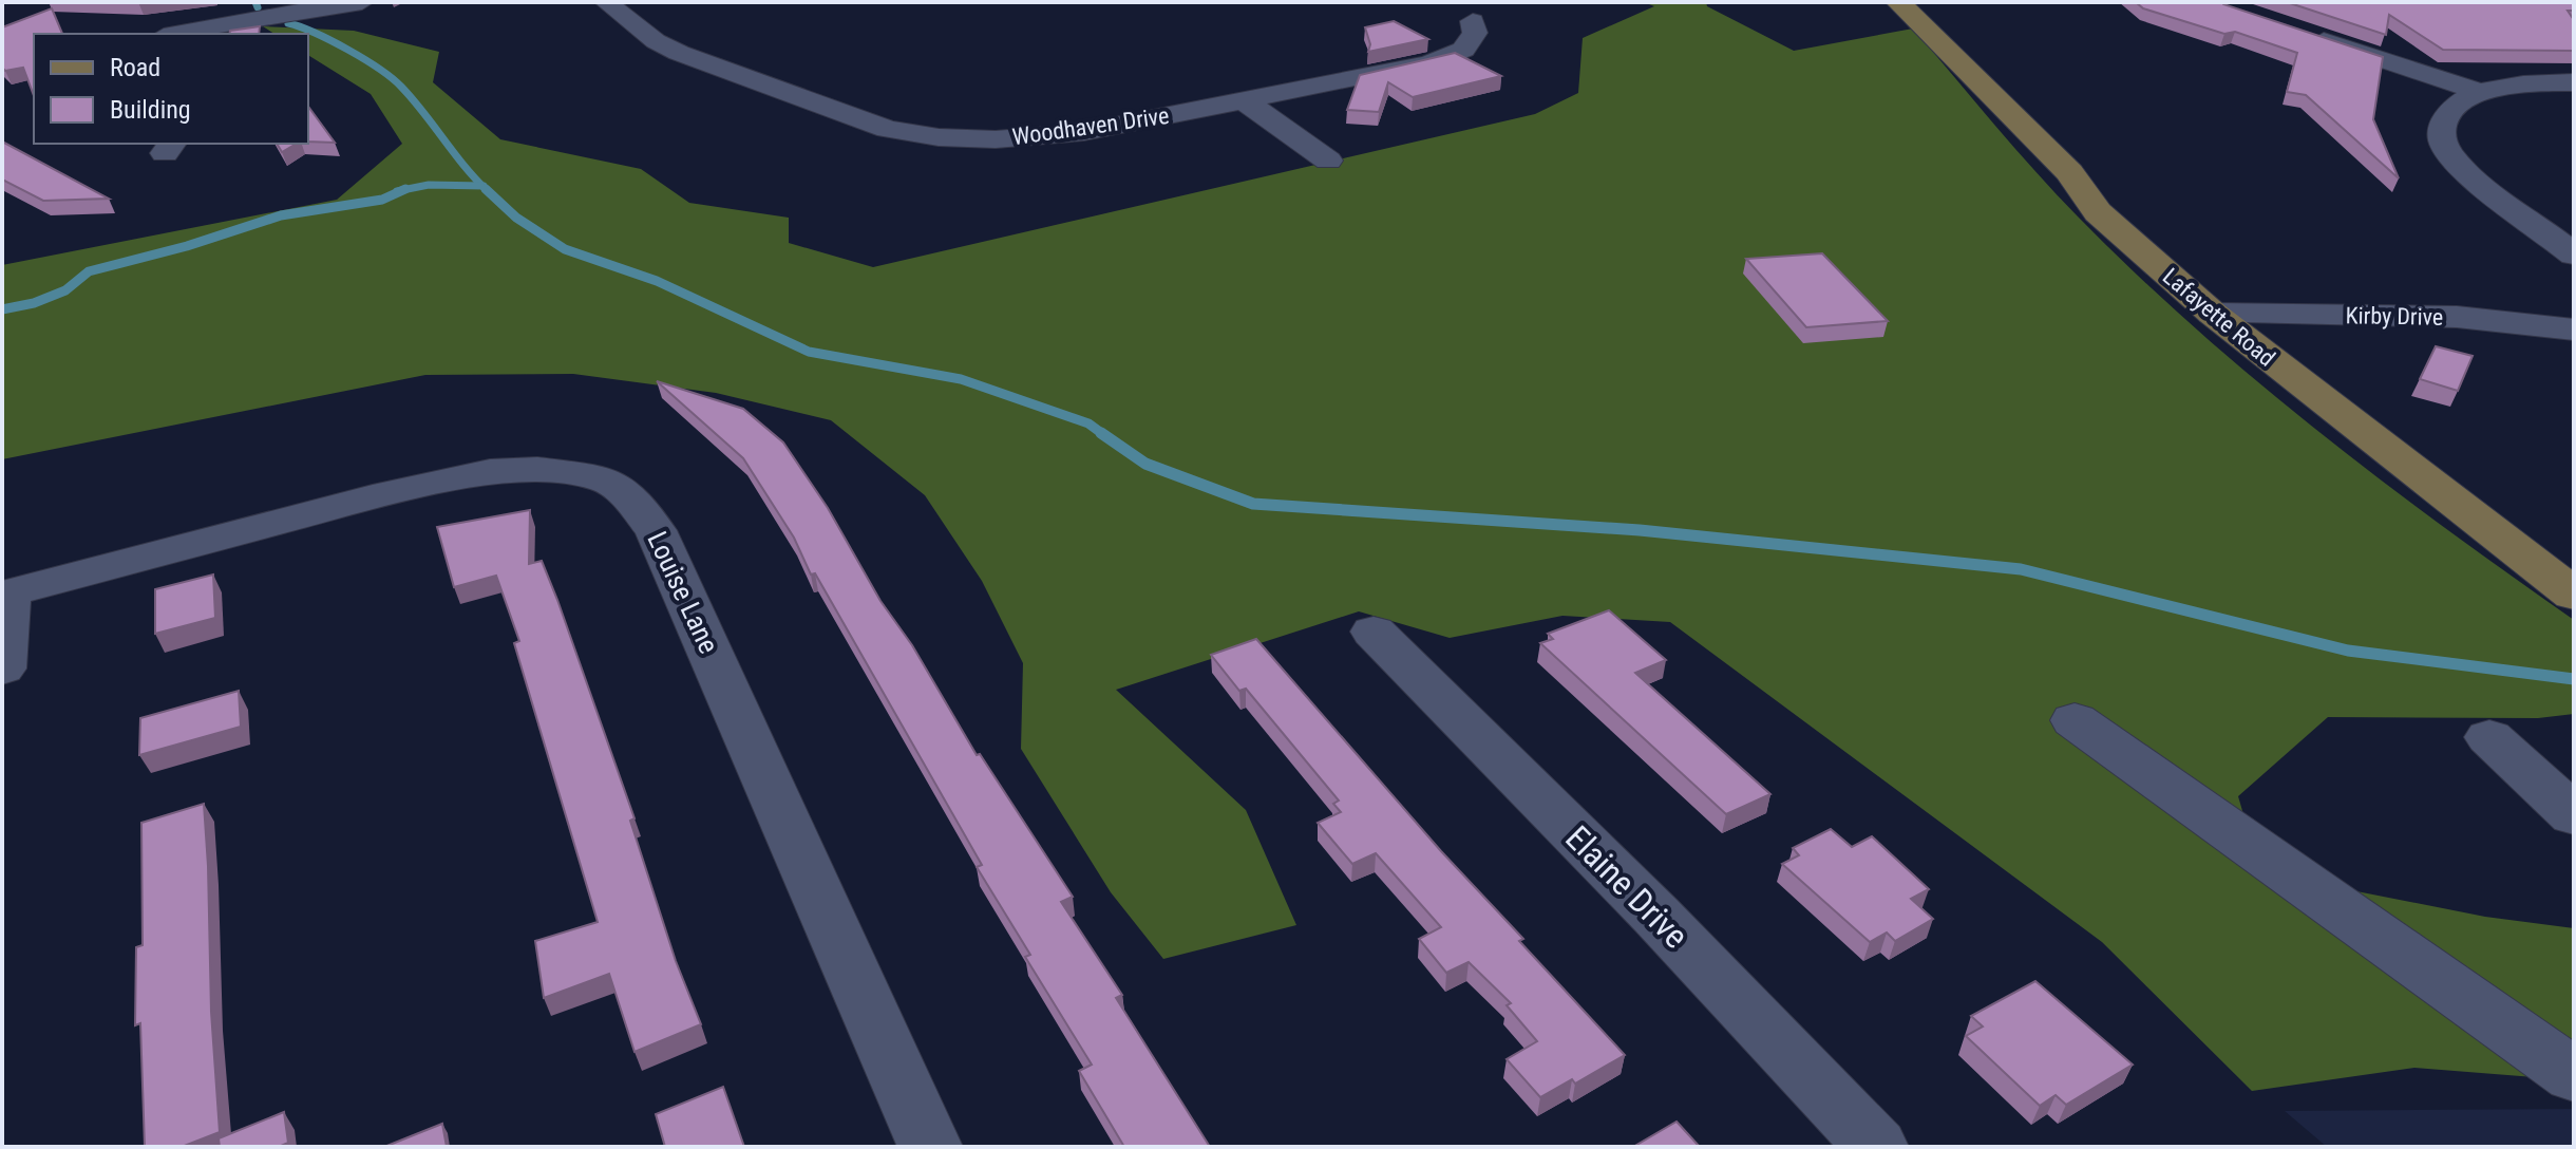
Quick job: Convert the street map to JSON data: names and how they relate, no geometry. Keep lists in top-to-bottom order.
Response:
{
  "streets": {
    "main road": ["Lafayette Road"],
    "street": [
      "Woodhaven Drive",
      "Kirby Drive",
      "Louise Lane",
      "Elaine Drive"
    ]
  },
  "crossings": [
    ["Kirby Drive", "Lafayette Road"]
  ],
  "legend": ["Road", "Building"]
}
